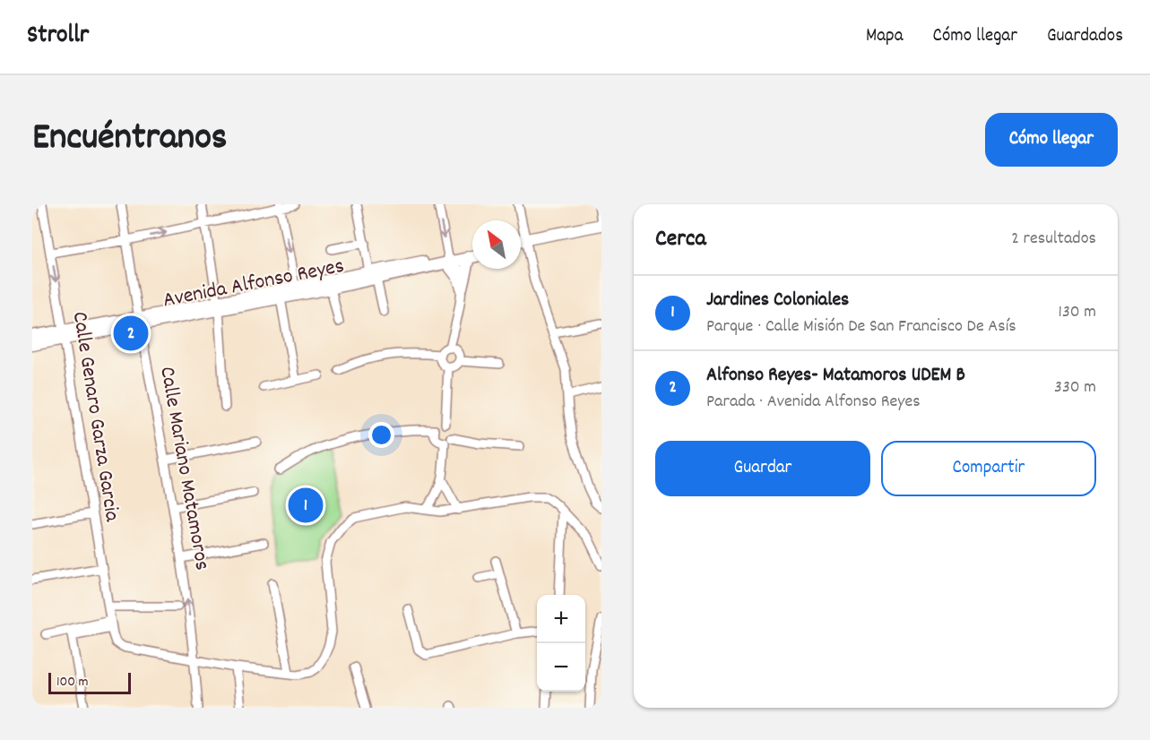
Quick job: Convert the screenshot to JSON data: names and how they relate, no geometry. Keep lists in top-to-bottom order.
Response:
{
  "streets": {
    "main road": ["Avenida Alfonso Reyes"],
    "street": ["Calle Genaro Garza Garcia", "Calle Mariano Matamoros"]
  },
  "crossings": [
    ["Avenida Alfonso Reyes", "Calle Genaro Garza Garcia"],
    ["Avenida Alfonso Reyes", "Calle Mariano Matamoros"]
  ],
  "scale_bar": "100 m",
  "north": "top left",
  "page": {
    "header": "Strollr",
    "nav": ["Mapa", "Cómo llegar", "Guardados"],
    "title": "Encuéntranos",
    "buttons": [
      "Cómo llegar",
      ["Guardar", "Compartir"]
    ],
    "heading": ["Cerca", "2 resultados"],
    "list": [
      {
        "mark": "1",
        "name": "Jardines Coloniales",
        "note": "Parque · Calle Misión De San Francisco De Asís",
        "value": "130 m"
      },
      {
        "mark": "2",
        "name": "Alfonso Reyes- Matamoros UDEM B",
        "note": "Parada · Avenida Alfonso Reyes",
        "value": "330 m"
      }
    ],
    "pins": ["2", "1"],
    "map_buttons": ["+", "−"],
    "scale": "100 m"
  }
}
